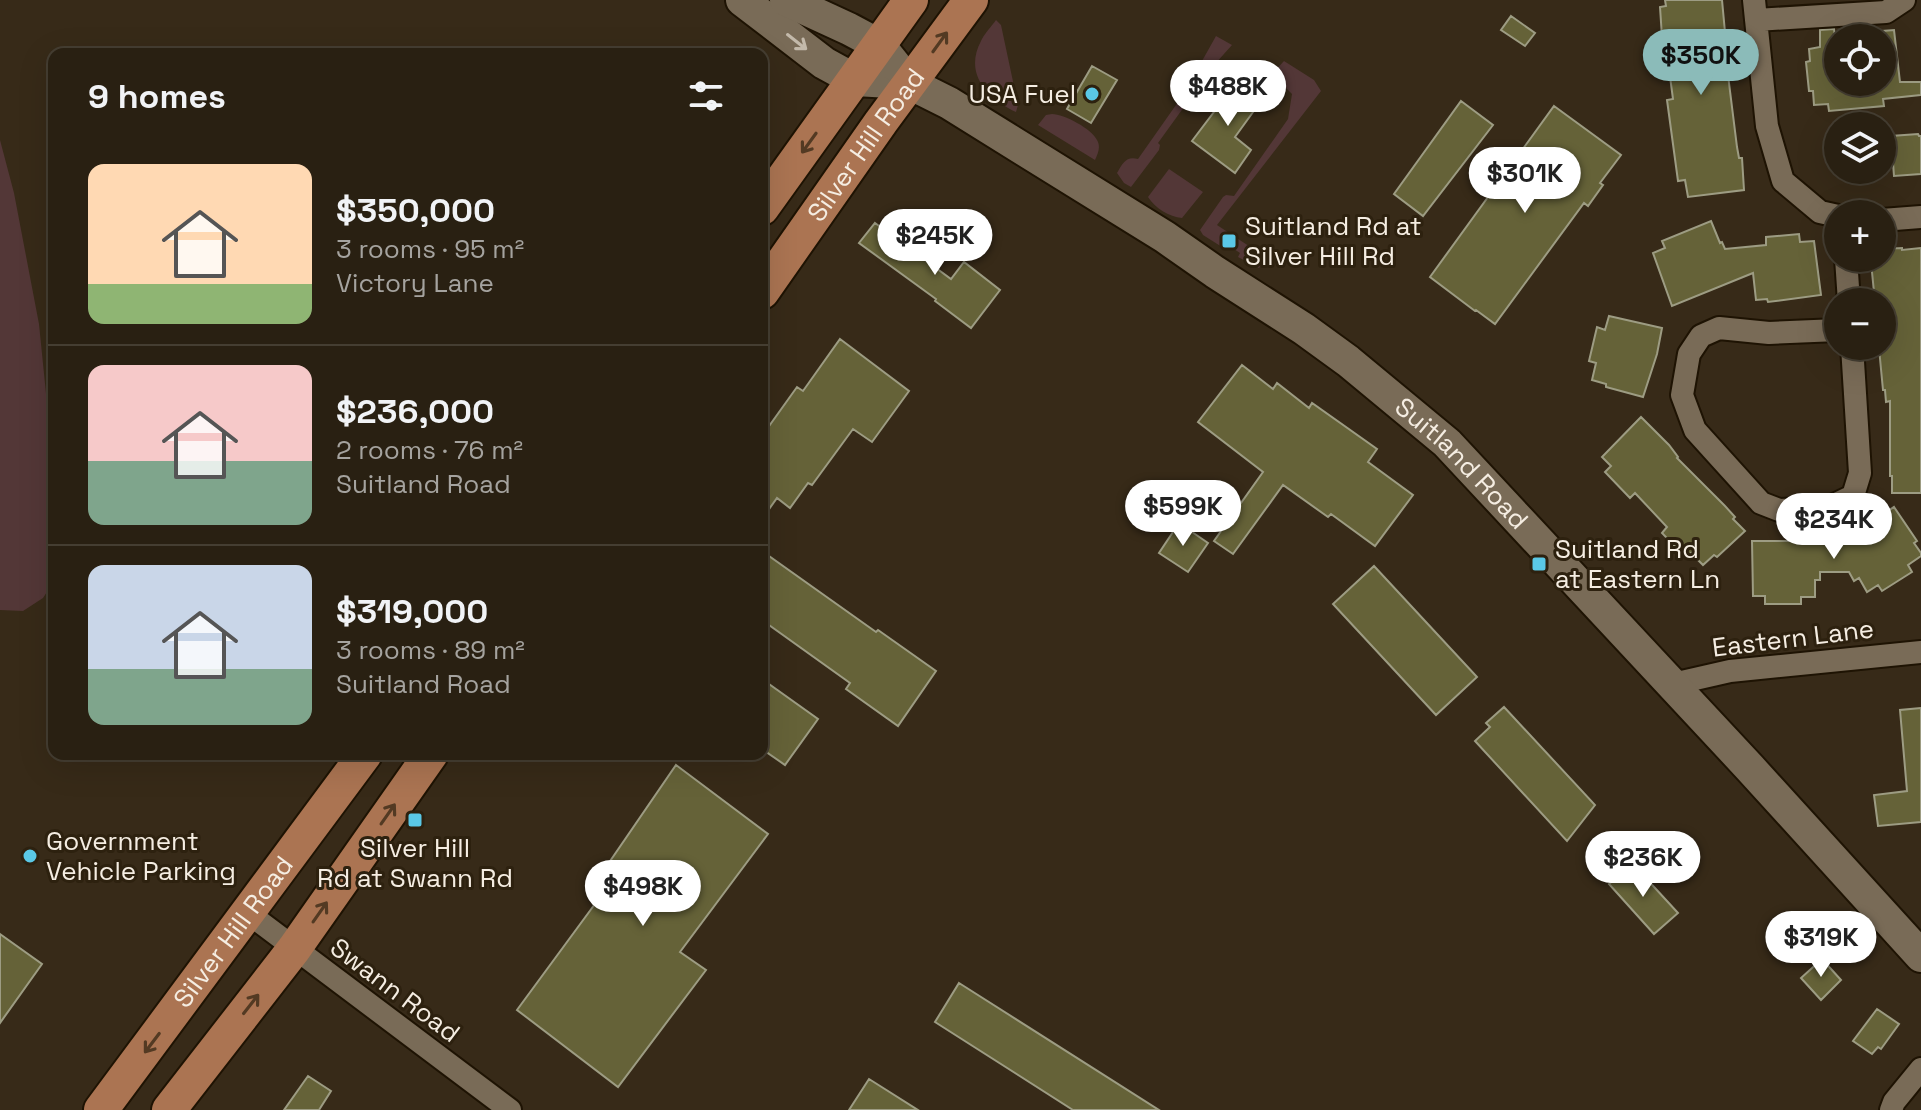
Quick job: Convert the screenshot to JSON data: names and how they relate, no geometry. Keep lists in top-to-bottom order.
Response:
{
  "streets": {
    "main road": ["Silver Hill Road", "Suitland Road"],
    "street": ["Eastern Lane", "Swann Road"]
  },
  "crossings": [
    ["Silver Hill Road", "Suitland Road"],
    ["Silver Hill Road", "Swann Road"],
    ["Suitland Road", "Eastern Lane"]
  ],
  "places": {
    "other": ["USA Fuel", "Government Vehicle Parking"],
    "transit": ["Suitland Rd at Silver Hill Rd", "Suitland Rd at Eastern Ln", "Silver Hill Rd at Swann Rd"]
  },
  "page": {
    "map_buttons": ["+", "−"],
    "price": [
      "$350K",
      "$488K",
      "$301K",
      "$245K",
      "$599K",
      "$234K",
      "$236K",
      "$498K",
      "$319K"
    ],
    "heading": "9 homes",
    "list": [
      {
        "name": "$350,000",
        "note": "3 rooms · 95 m² · Victory Lane"
      },
      {
        "name": "$236,000",
        "note": "2 rooms · 76 m² · Suitland Road"
      },
      {
        "name": "$319,000",
        "note": "3 rooms · 89 m² · Suitland Road"
      }
    ]
  }
}
